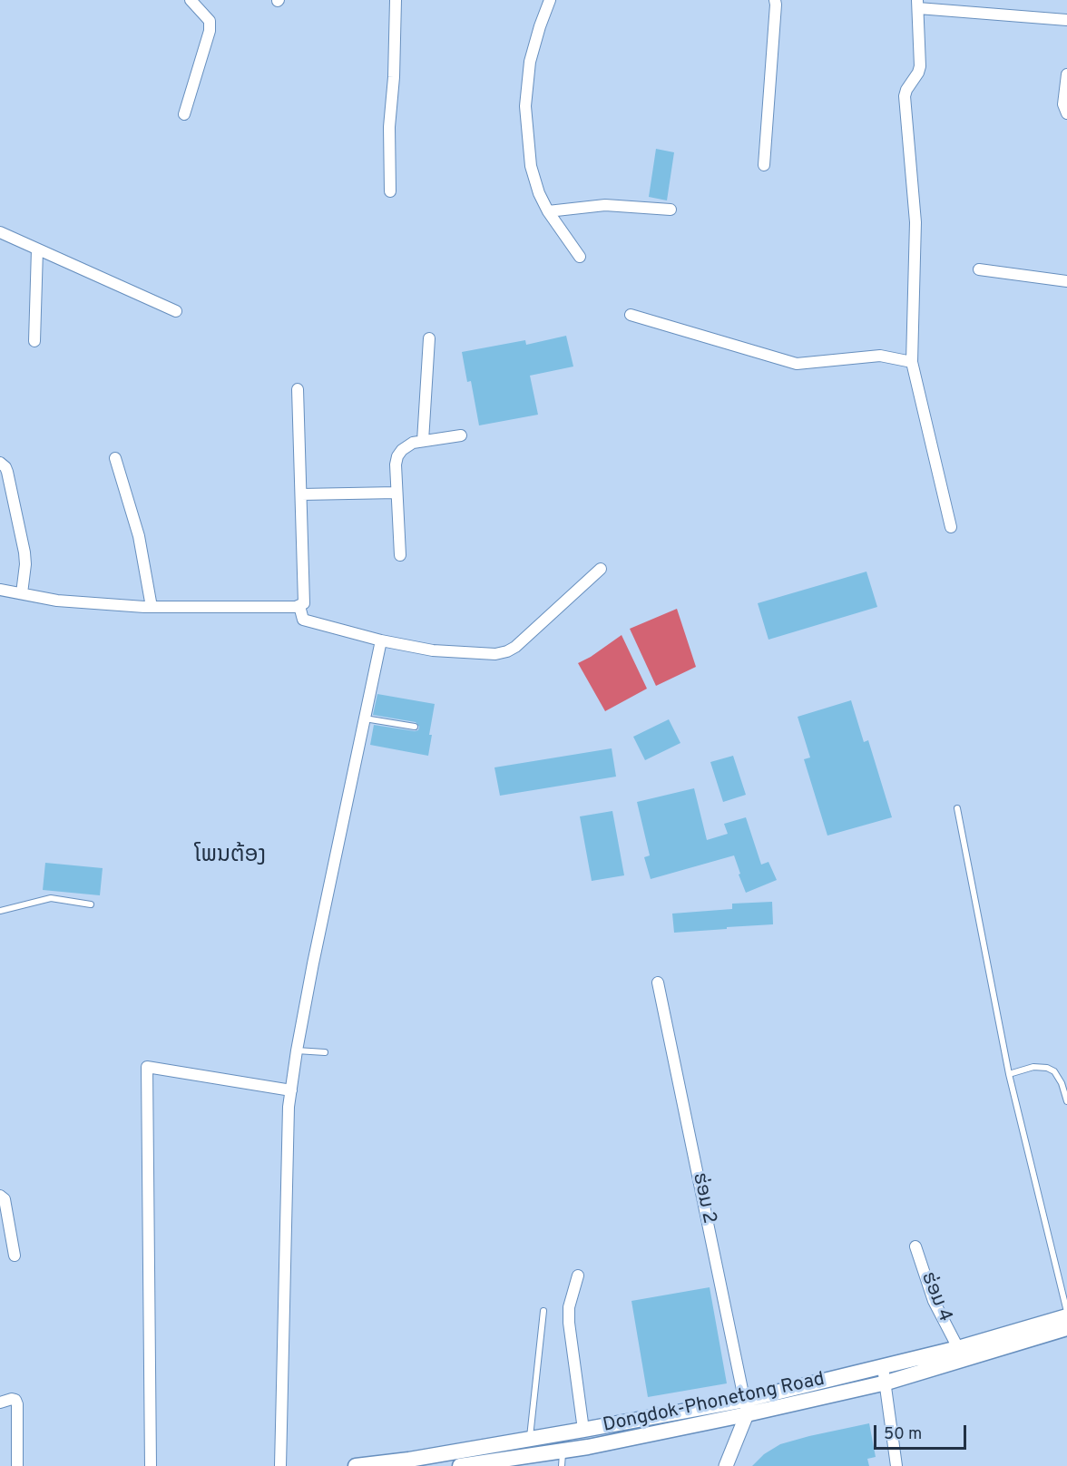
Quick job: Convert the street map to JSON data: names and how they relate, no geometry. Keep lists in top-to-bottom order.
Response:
{
  "streets": {
    "main road": ["Dongdok-Phonetong Road"],
    "street": ["ຮ່ອມ 2", "ຮ່ອມ 4"]
  },
  "crossings": [
    ["ຮ່ອມ 2", "Dongdok-Phonetong Road"],
    ["ຮ່ອມ 4", "Dongdok-Phonetong Road"]
  ],
  "districts": ["ໂພນຕ້ອງ"],
  "scale_bar": "50 m"
}
